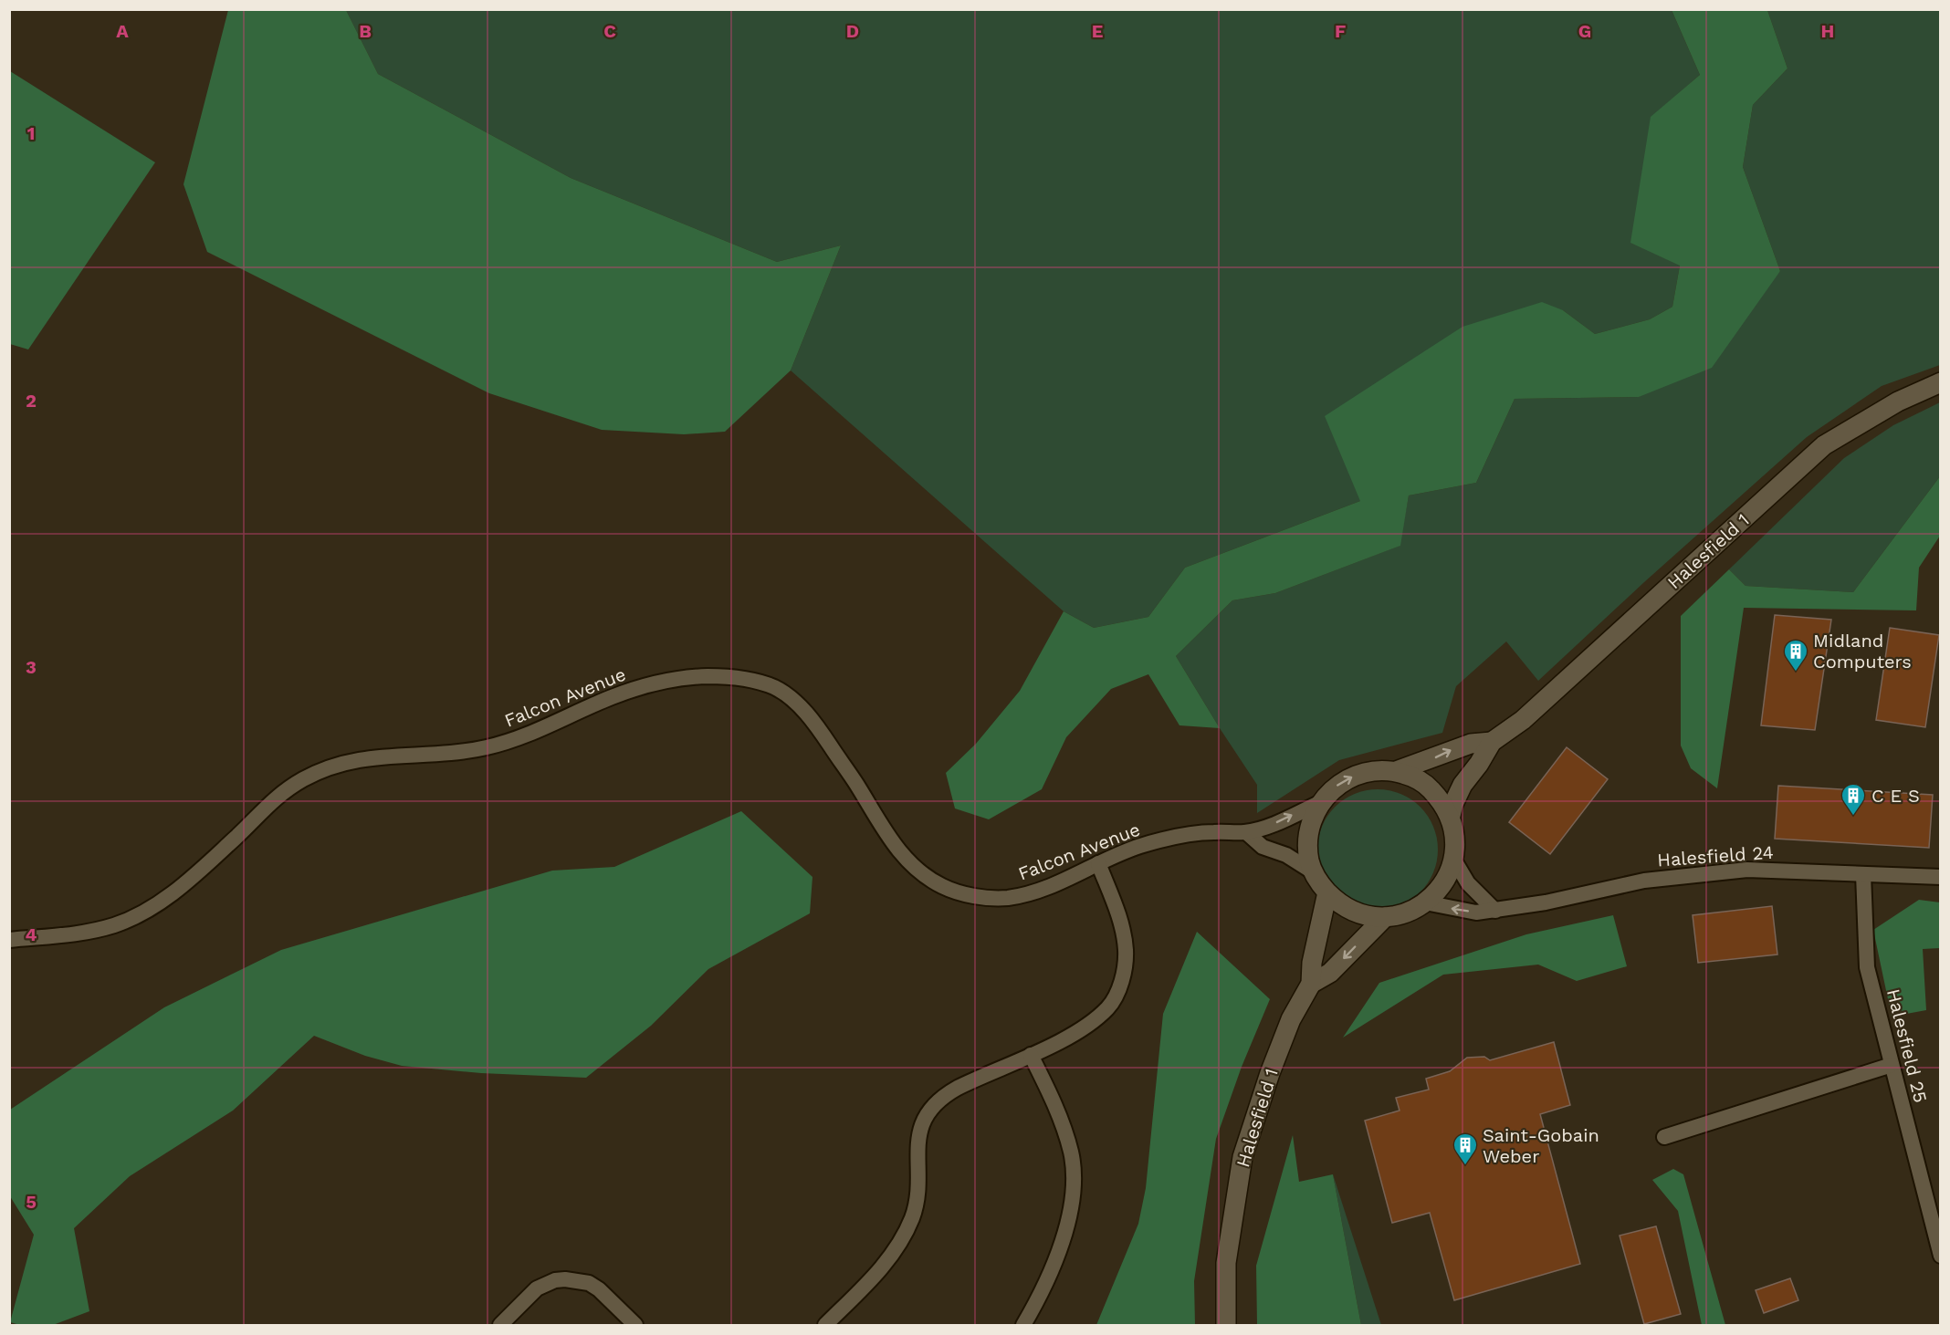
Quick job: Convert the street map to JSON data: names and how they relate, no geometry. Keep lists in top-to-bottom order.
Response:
{
  "streets": {
    "street": [
      "Halesfield 1",
      "Falcon Avenue",
      "Halesfield 24",
      "Halesfield 25"
    ]
  },
  "crossings": [
    ["Halesfield 1", "Falcon Avenue"],
    ["Halesfield 1", "Halesfield 24"],
    ["Falcon Avenue", "Halesfield 24"],
    ["Halesfield 24", "Halesfield 25"]
  ],
  "places": {
    "building": ["Midland Computers", "C E S", "Saint-Gobain Weber"]
  },
  "grid": {
    "columns": [
      "A",
      "B",
      "C",
      "D",
      "E",
      "F",
      "G",
      "H"
    ],
    "rows": [
      "1",
      "2",
      "3",
      "4",
      "5"
    ]
  }
}
